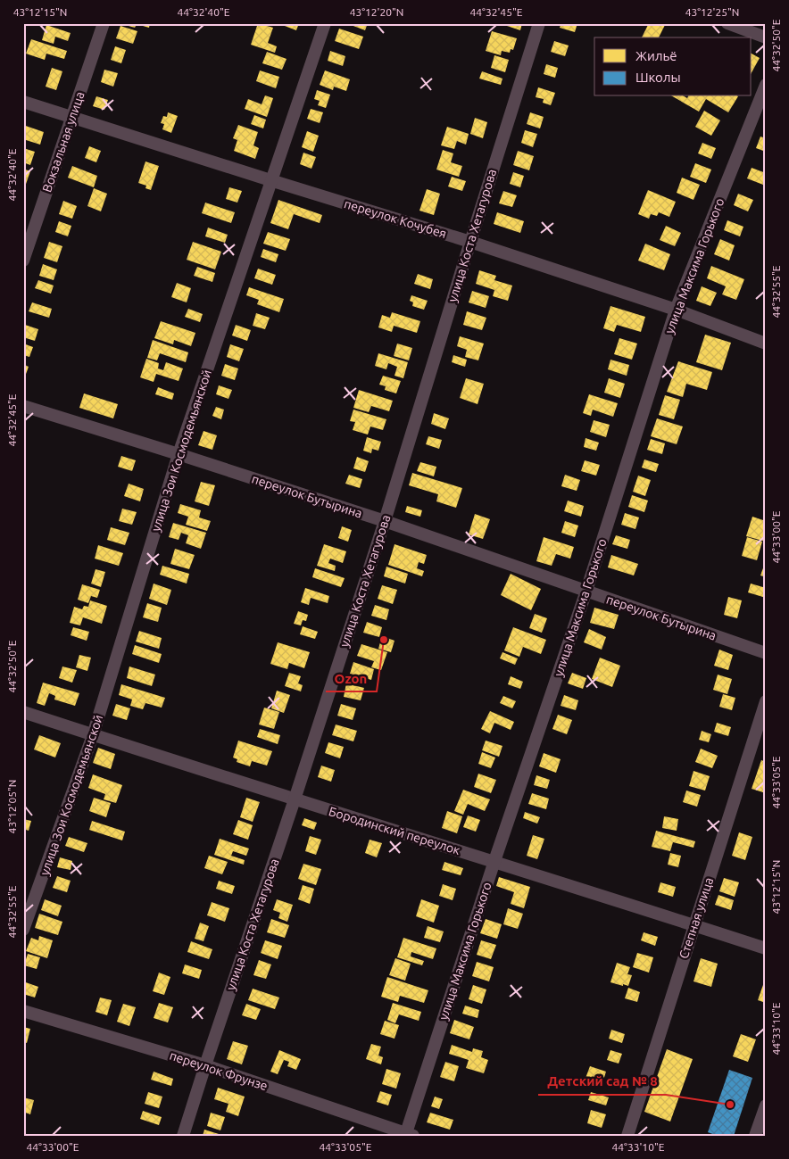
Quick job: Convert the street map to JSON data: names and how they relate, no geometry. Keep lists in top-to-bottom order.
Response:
{
  "streets": {
    "street": [
      "Вокзальная улица",
      "переулок Кочубея",
      "улица Коста Хетагурова",
      "улица Максима Горького",
      "улица Зои Космодемьянской",
      "переулок Бутырина",
      "Бородинский переулок",
      "Степная улица",
      "переулок Фрунзе"
    ]
  },
  "crossings": [
    ["Вокзальная улица", "переулок Кочубея"],
    ["переулок Кочубея", "улица Коста Хетагурова"],
    ["переулок Кочубея", "улица Максима Горького"],
    ["переулок Кочубея", "улица Зои Космодемьянской"],
    ["улица Коста Хетагурова", "переулок Бутырина"],
    ["улица Коста Хетагурова", "Бородинский переулок"],
    ["улица Коста Хетагурова", "переулок Фрунзе"],
    ["улица Максима Горького", "переулок Бутырина"],
    ["улица Максима Горького", "Бородинский переулок"],
    ["улица Максима Горького", "переулок Фрунзе"],
    ["улица Зои Космодемьянской", "переулок Бутырина"],
    ["улица Зои Космодемьянской", "Бородинский переулок"],
    ["Бородинский переулок", "Степная улица"]
  ],
  "places": ["Ozon", "Детский сад № 8"],
  "legend": ["Жильё", "Школы"],
  "coordinates": [
    "43°12'15\"N",
    "44°32'40\"E",
    "43°12'20\"N",
    "44°32'45\"E",
    "43°12'25\"N",
    "44°32'50\"E",
    "44°32'55\"E",
    "44°33'00\"E",
    "44°33'05\"E",
    "43°12'05\"N",
    "44°33'10\"E"
  ]
}
